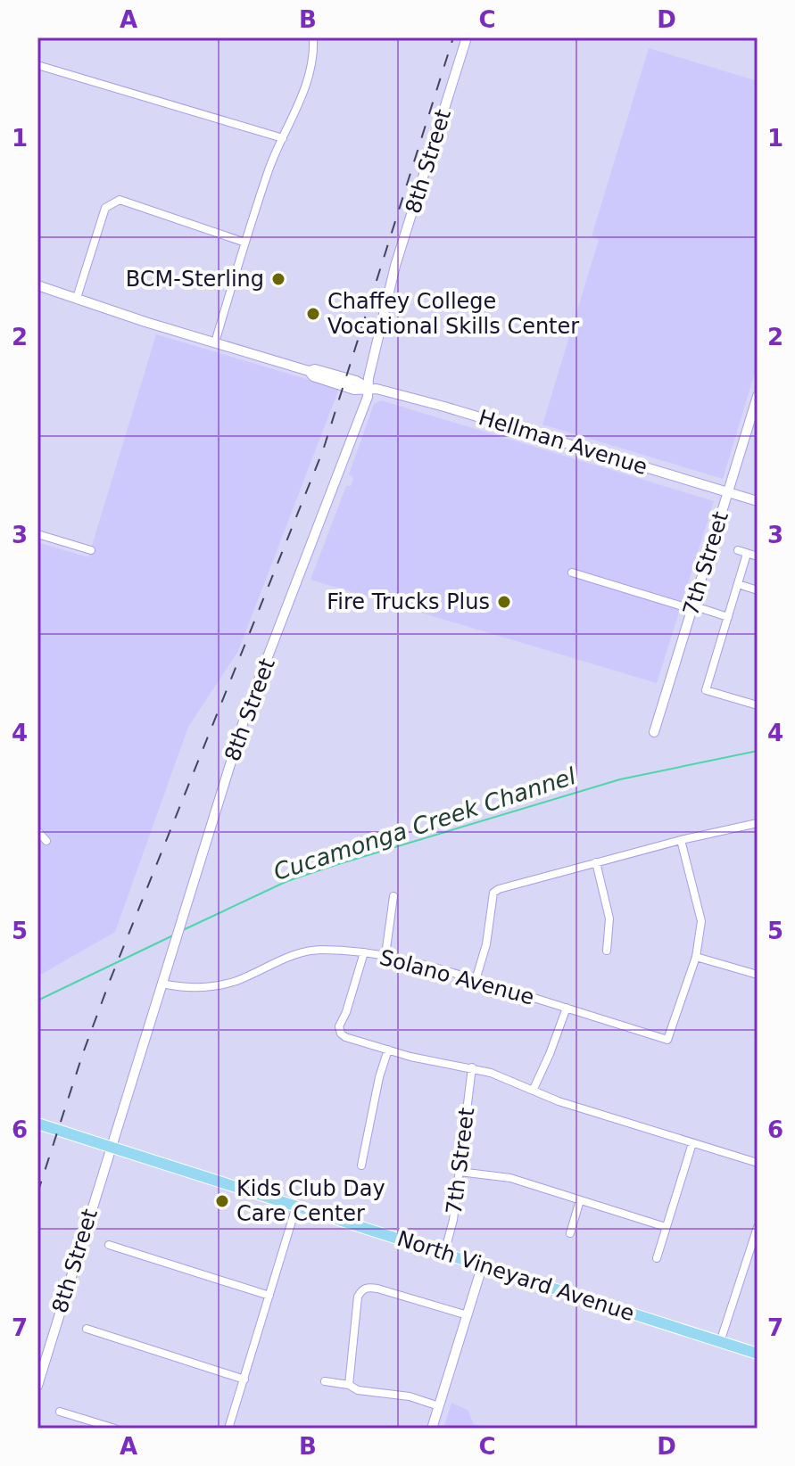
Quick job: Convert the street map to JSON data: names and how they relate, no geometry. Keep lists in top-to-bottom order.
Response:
{
  "streets": {
    "main road": ["North Vineyard Avenue"],
    "street": [
      "8th Street",
      "Hellman Avenue",
      "7th Street",
      "Solano Avenue"
    ]
  },
  "crossings": [
    ["8th Street", "Hellman Avenue"],
    ["8th Street", "Solano Avenue"],
    ["8th Street", "North Vineyard Avenue"],
    ["Hellman Avenue", "7th Street"],
    ["7th Street", "North Vineyard Avenue"]
  ],
  "water": ["Cucamonga Creek Channel"],
  "places": [
    "BCM-Sterling",
    "Chaffey College Vocational Skills Center",
    "Fire Trucks Plus",
    "Kids Club Day Care Center"
  ],
  "grid": {
    "columns": [
      "A",
      "B",
      "C",
      "D"
    ],
    "rows": [
      "1",
      "2",
      "3",
      "4",
      "5",
      "6",
      "7"
    ]
  }
}
